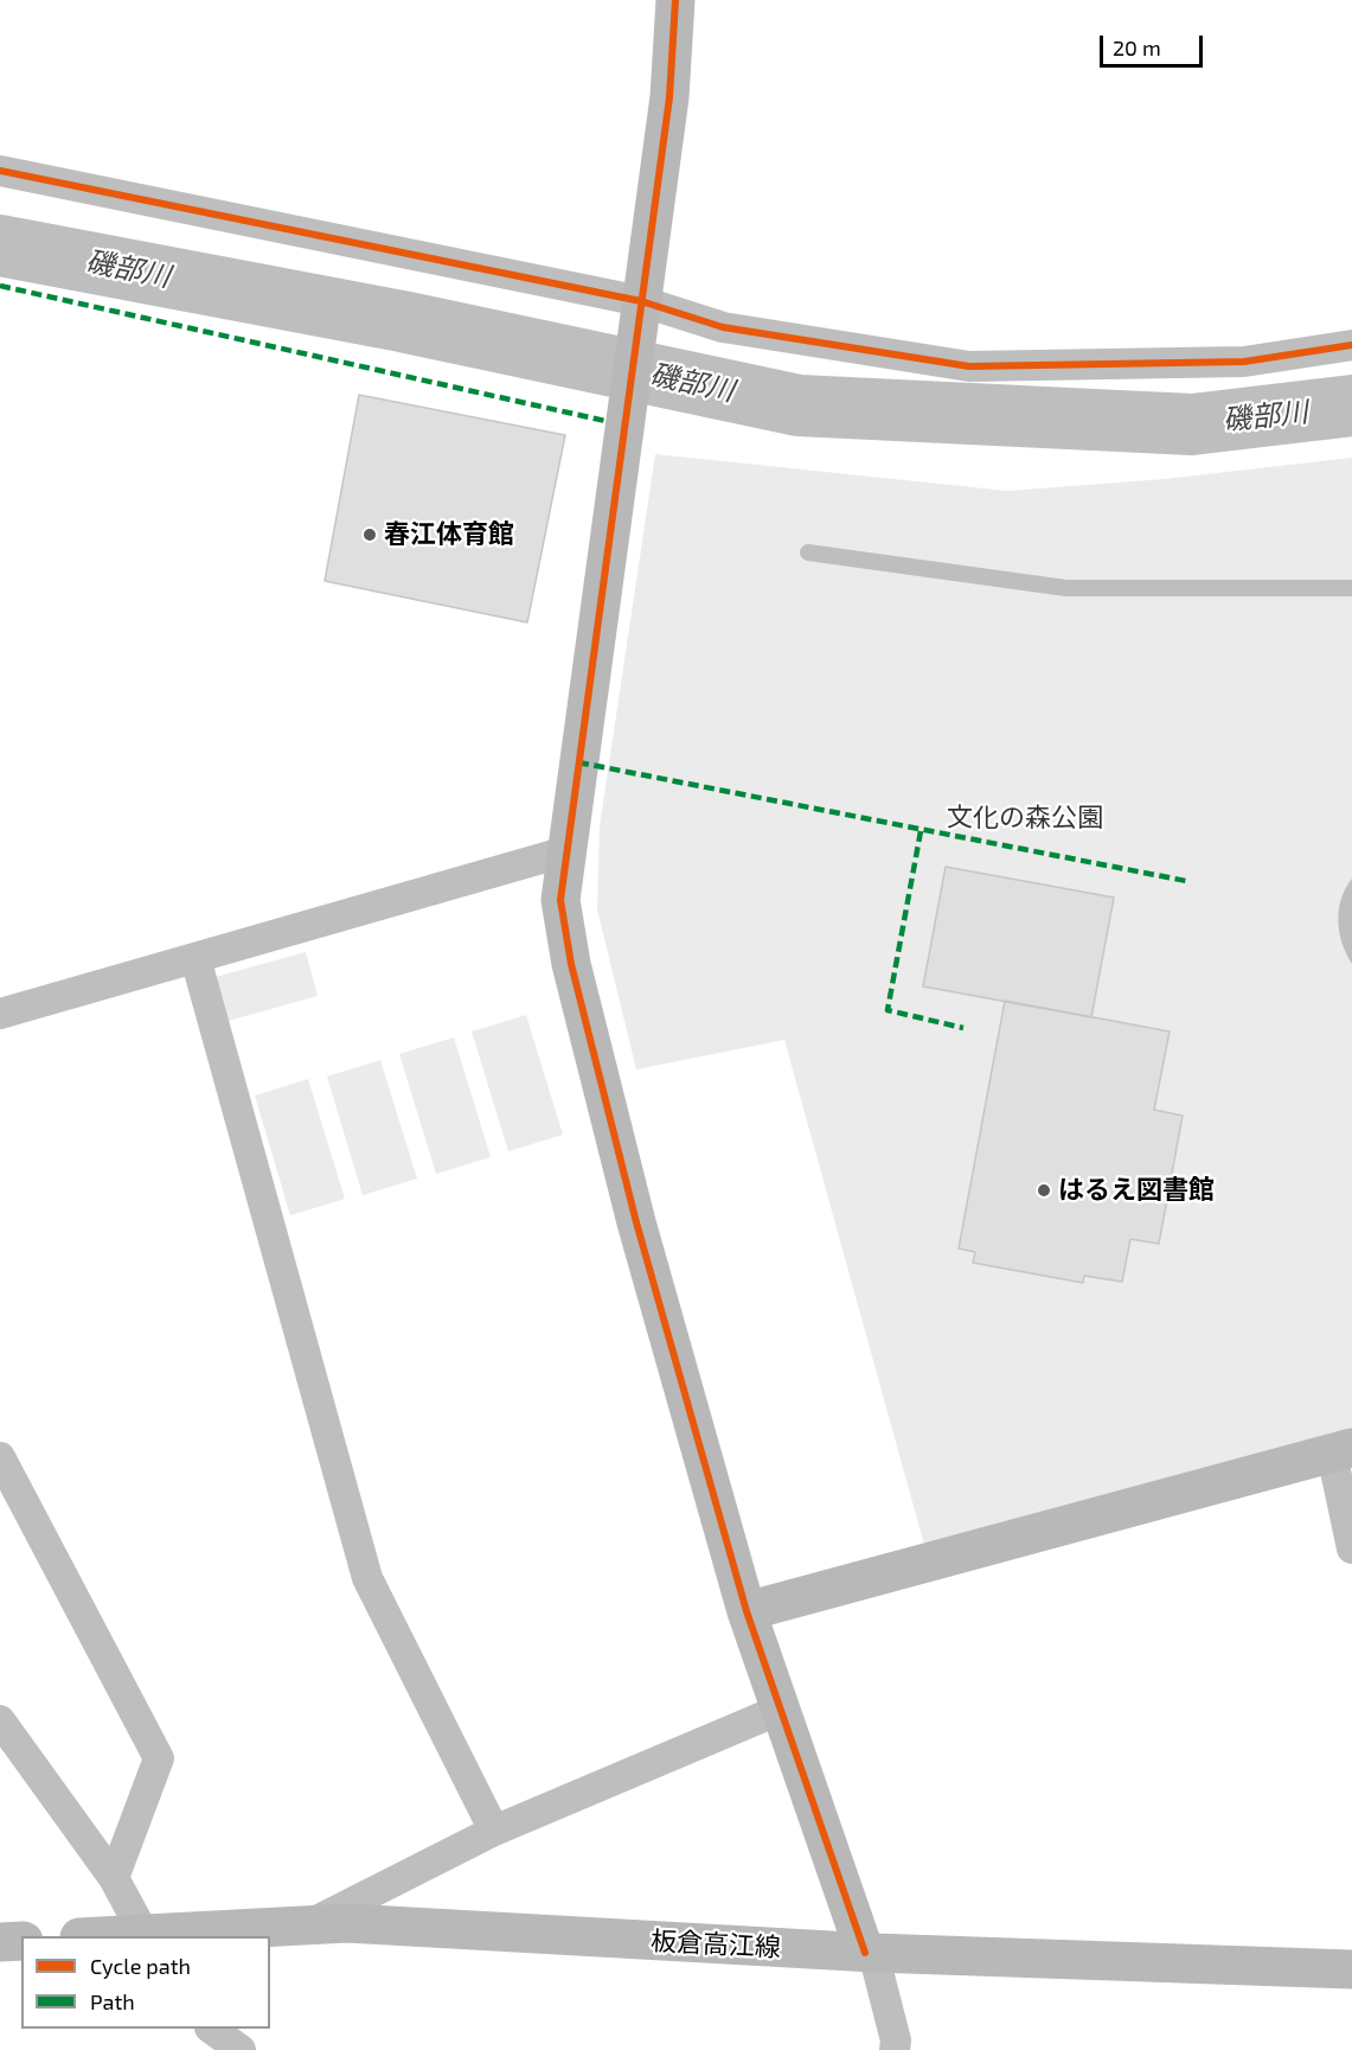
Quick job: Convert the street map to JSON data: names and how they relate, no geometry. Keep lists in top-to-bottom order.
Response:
{
  "streets": {
    "street": ["板倉高江線"]
  },
  "water": ["磯部川"],
  "parks": ["文化の森公園"],
  "places": ["春江体育館", "はるえ図書館"],
  "legend": ["Cycle path", "Path"],
  "scale_bar": "20 m"
}
